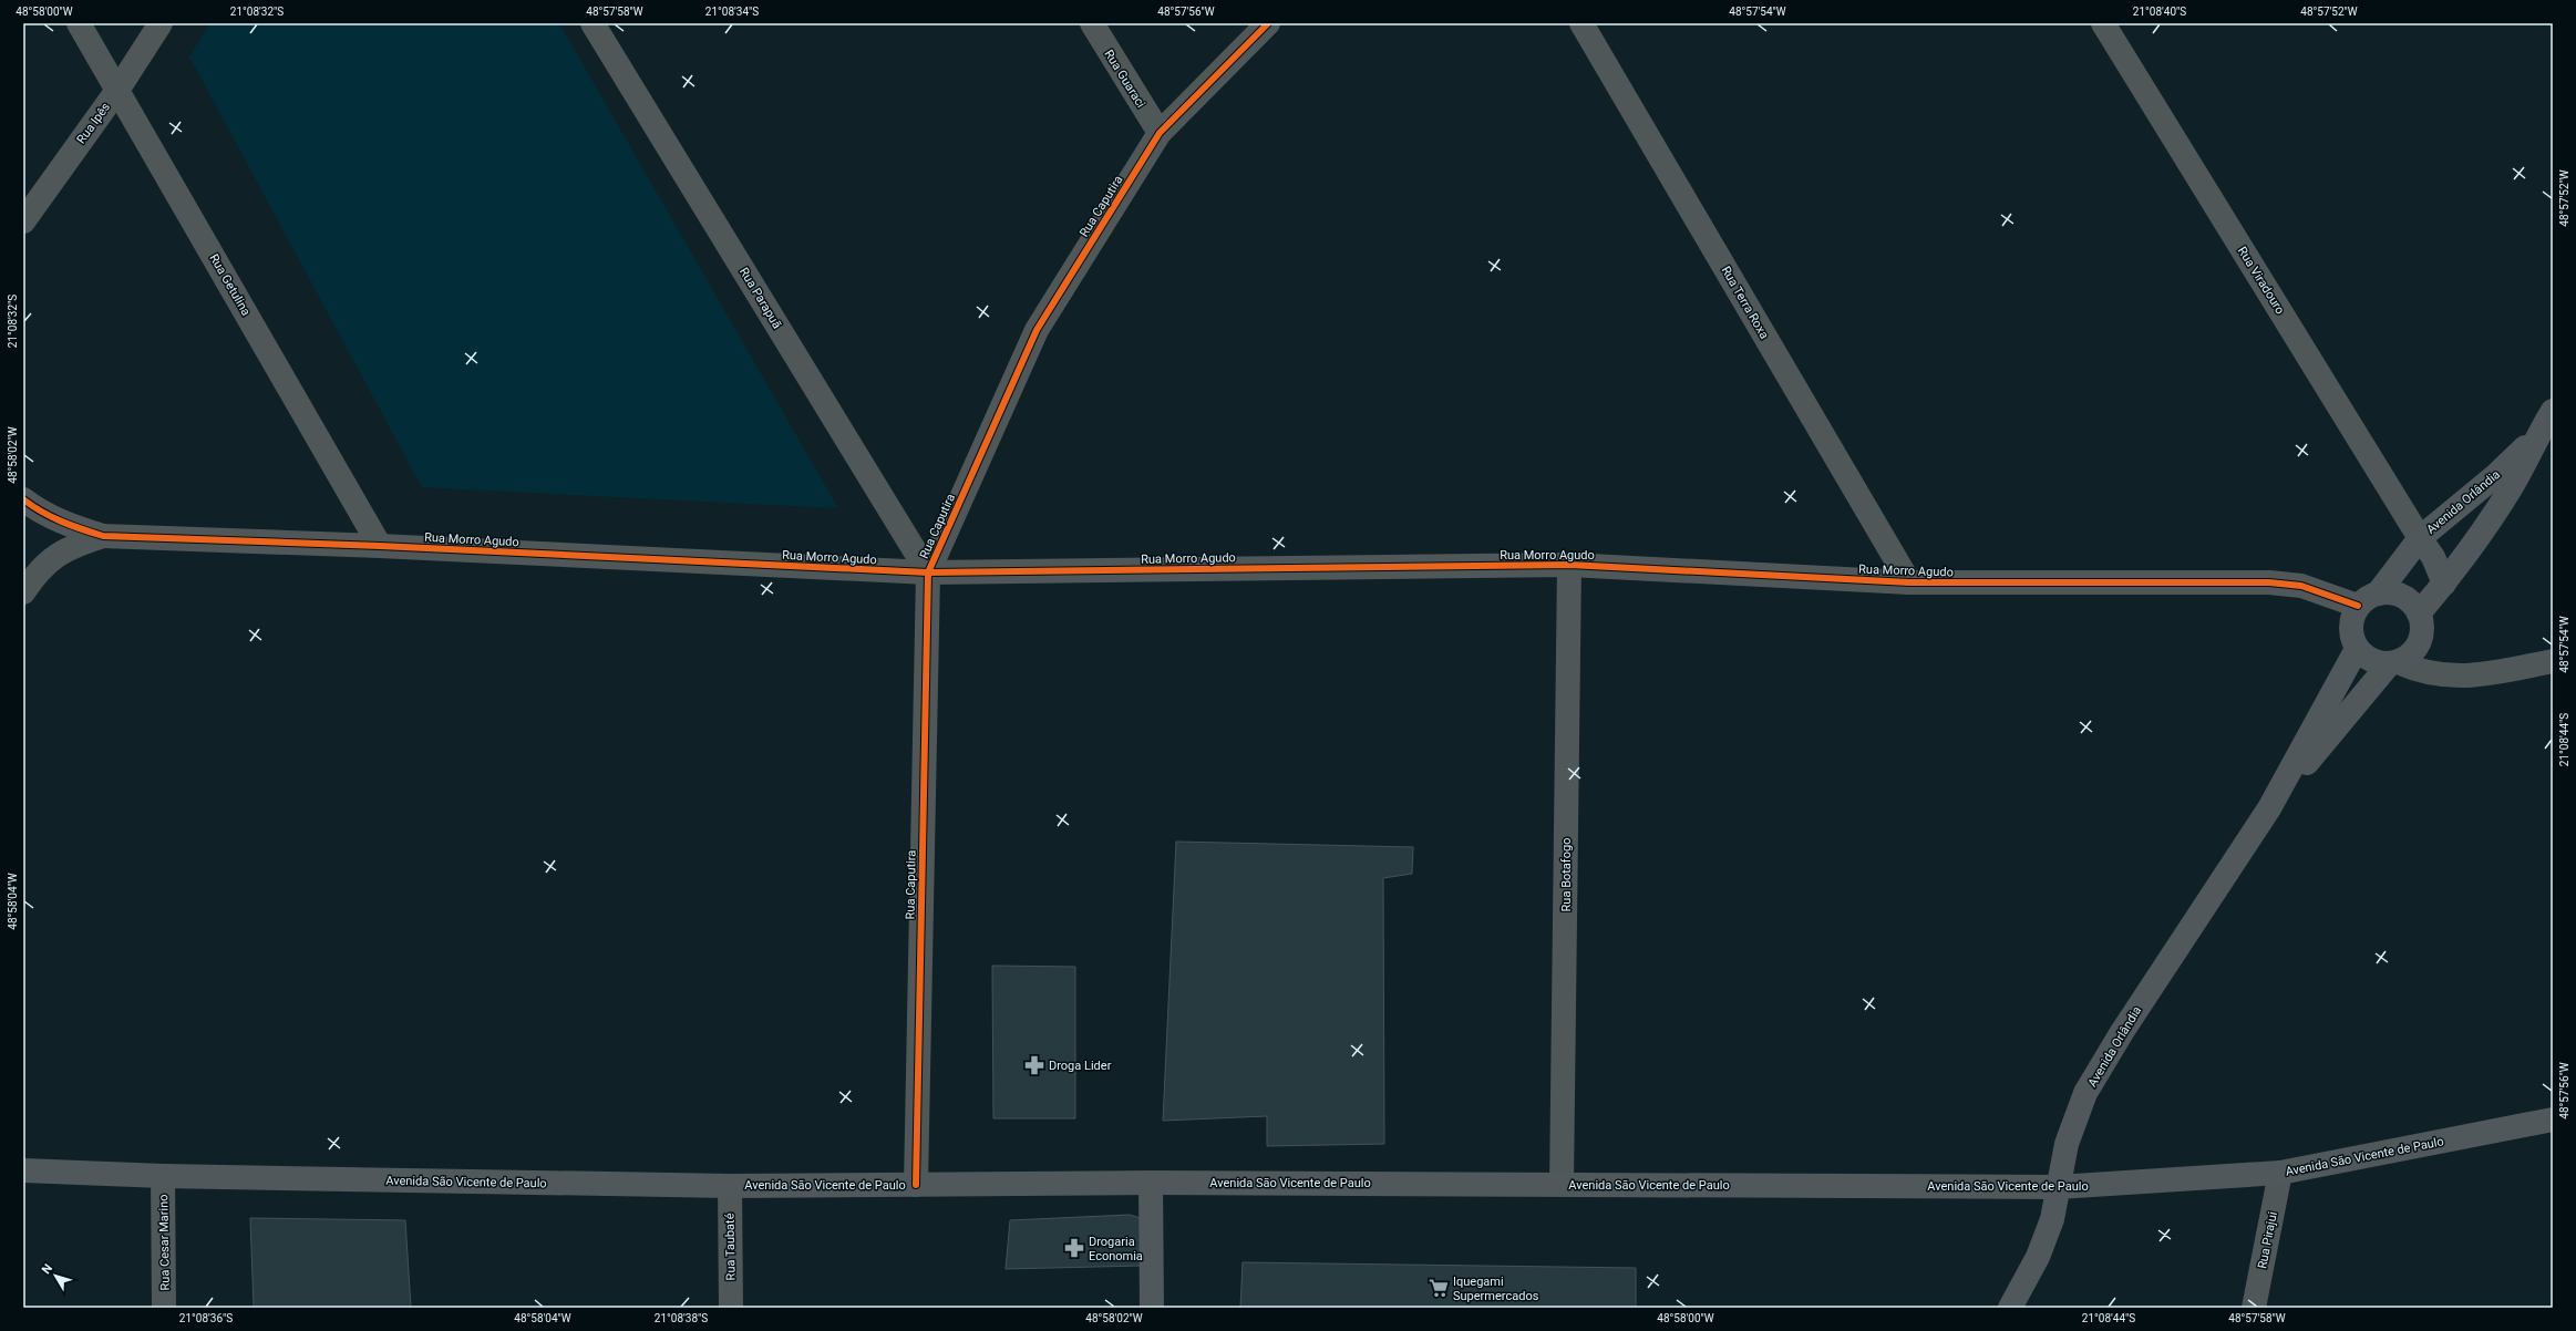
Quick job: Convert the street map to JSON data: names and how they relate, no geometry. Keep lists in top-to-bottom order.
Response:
{
  "streets": {
    "main road": ["Avenida Orlândia", "Avenida São Vicente de Paulo"],
    "street": [
      "Rua Guaraci",
      "Rua Ipês",
      "Rua Caputira",
      "Rua Viradouro",
      "Rua Getulina",
      "Rua Parapuã",
      "Rua Terra Roxa",
      "Rua Morro Agudo",
      "Rua Botafogo",
      "Rua Pirajui",
      "Rua Cesar Marino",
      "Rua Taubaté"
    ]
  },
  "crossings": [
    ["Rua Guaraci", "Rua Caputira"],
    ["Rua Ipês", "Rua Getulina"],
    ["Rua Caputira", "Rua Parapuã"],
    ["Rua Caputira", "Rua Morro Agudo"],
    ["Rua Caputira", "Avenida São Vicente de Paulo"],
    ["Rua Viradouro", "Avenida Orlândia"],
    ["Rua Getulina", "Rua Morro Agudo"],
    ["Rua Parapuã", "Rua Morro Agudo"],
    ["Rua Terra Roxa", "Rua Morro Agudo"],
    ["Avenida Orlândia", "Rua Morro Agudo"],
    ["Avenida Orlândia", "Avenida São Vicente de Paulo"],
    ["Rua Morro Agudo", "Rua Botafogo"],
    ["Rua Botafogo", "Avenida São Vicente de Paulo"],
    ["Avenida São Vicente de Paulo", "Rua Pirajui"],
    ["Avenida São Vicente de Paulo", "Rua Cesar Marino"],
    ["Avenida São Vicente de Paulo", "Rua Taubaté"]
  ],
  "places": {
    "pharmacy": ["Droga Lider", "Drogaria Economia"],
    "supermarket": ["Iquegami Supermercados"]
  },
  "north": "top left",
  "coordinates": [
    "48°58'00\"W",
    "21°08'32\"S",
    "48°57'58\"W",
    "21°08'34\"S",
    "48°57'56\"W",
    "48°57'54\"W",
    "21°08'40\"S",
    "48°57'52\"W",
    "48°58'02\"W",
    "21°08'44\"S",
    "48°58'04\"W",
    "21°08'36\"S",
    "21°08'38\"S"
  ]
}
